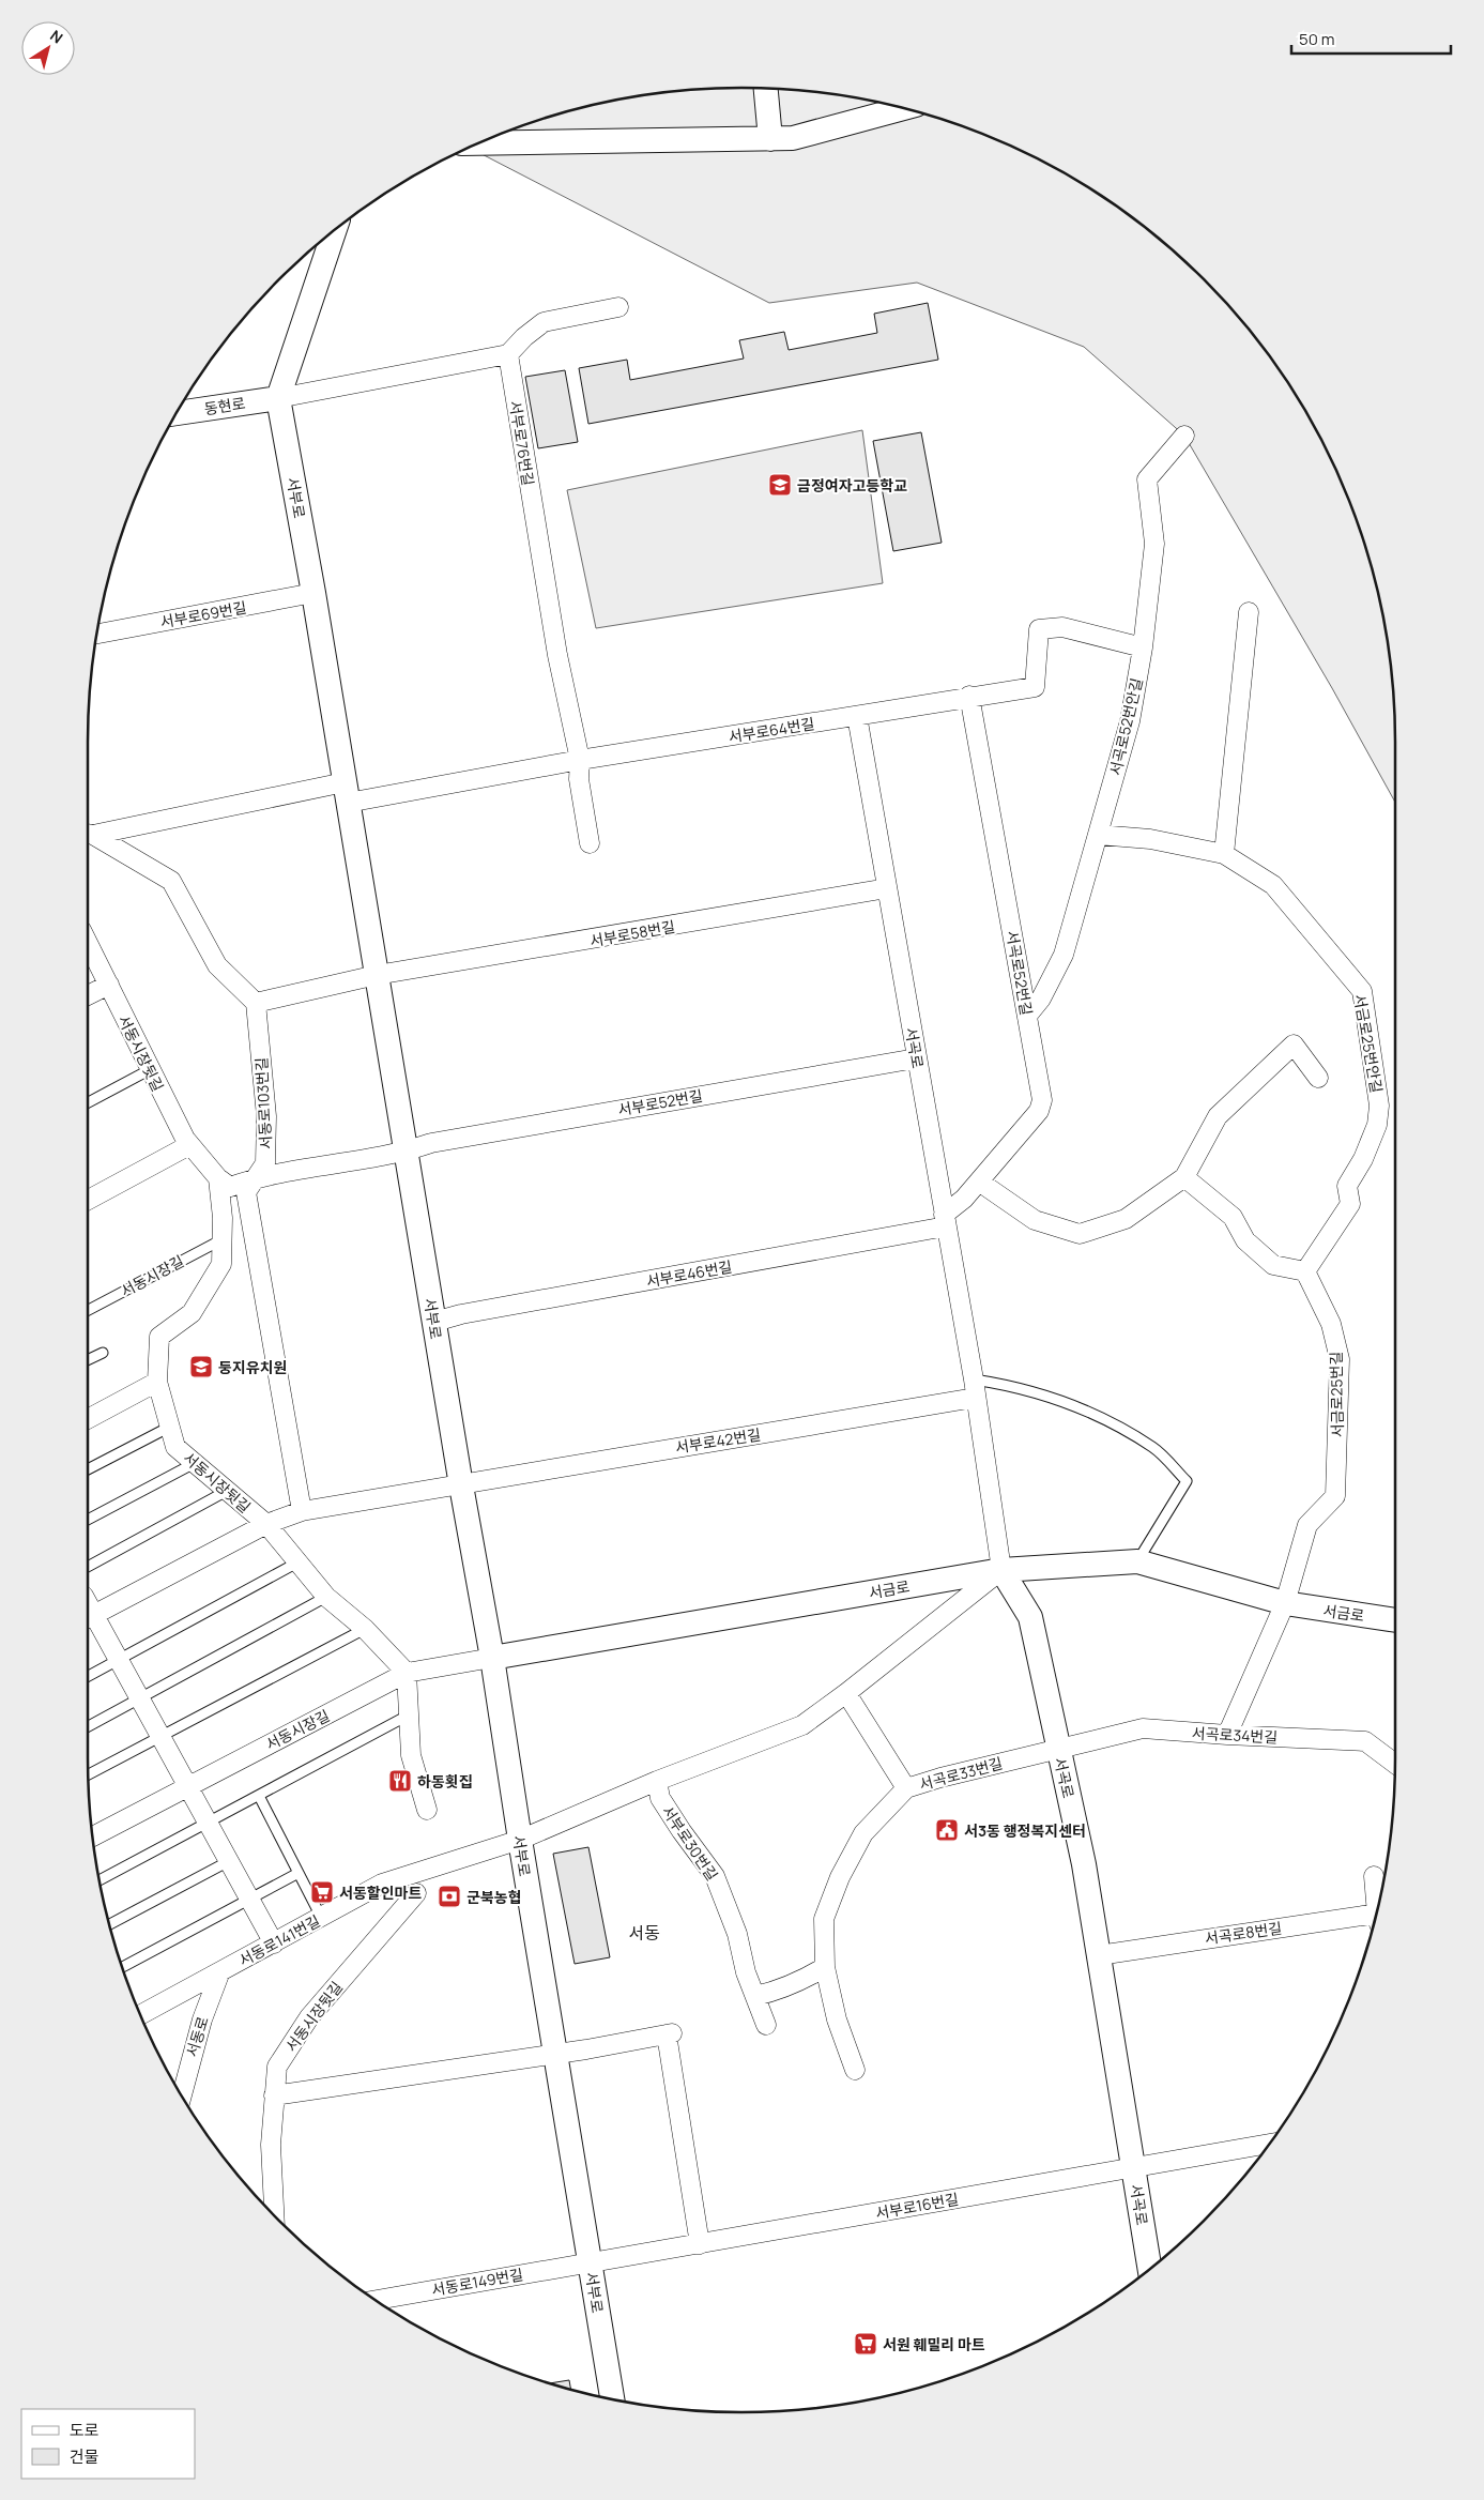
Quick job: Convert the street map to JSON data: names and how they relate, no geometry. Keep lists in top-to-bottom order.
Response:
{
  "streets": {
    "street": [
      "동현로",
      "서부로76번길",
      "서부로",
      "서부로69번길",
      "서곡로52번안길",
      "서부로64번길",
      "서부로58번길",
      "서곡로52번길",
      "서금로25번안길",
      "서곡로",
      "서동시장뒷길",
      "서부로52번길",
      "서동로103번길",
      "서부로46번길",
      "서동시장길",
      "서금로25번길",
      "서부로42번길",
      "서금로",
      "서곡로34번길",
      "서곡로33번길",
      "서부로30번길",
      "서곡로8번길",
      "서동로141번길",
      "서동로",
      "서부로16번길",
      "서동로149번길"
    ]
  },
  "crossings": [
    ["동현로", "서부로"],
    ["서부로76번길", "서부로64번길"],
    ["서부로", "서부로69번길"],
    ["서부로", "서부로64번길"],
    ["서부로", "서부로58번길"],
    ["서부로", "서부로52번길"],
    ["서부로", "서부로46번길"],
    ["서부로", "서부로42번길"],
    ["서부로", "서금로"],
    ["서부로", "서동로141번길"],
    ["서부로", "서부로16번길"],
    ["서부로", "서동로149번길"],
    ["서곡로52번안길", "서부로64번길"],
    ["서곡로52번안길", "서곡로52번길"],
    ["서곡로52번안길", "서금로25번안길"],
    ["서부로64번길", "서곡로52번길"],
    ["서부로64번길", "서곡로"],
    ["서부로58번길", "서곡로"],
    ["서곡로52번길", "서곡로"],
    ["서곡로52번길", "서부로46번길"],
    ["서금로25번안길", "서금로25번길"],
    ["서곡로", "서부로52번길"],
    ["서곡로", "서부로46번길"],
    ["서곡로", "서부로42번길"],
    ["서곡로", "서금로"],
    ["서곡로", "서곡로34번길"],
    ["서곡로", "서곡로33번길"],
    ["서곡로", "서곡로8번길"],
    ["서곡로", "서부로16번길"],
    ["서동시장뒷길", "서동시장길"],
    ["서금로25번길", "서금로"],
    ["서곡로34번길", "서곡로33번길"],
    ["서동로141번길", "서동로"],
    ["서부로16번길", "서동로149번길"]
  ],
  "districts": ["서동"],
  "places": {
    "school or university": ["금정여자고등학교", "둥지유치원"],
    "restaurant": ["하동횟집"],
    "public building": ["서3동 행정복지센터"],
    "supermarket": ["서동할인마트", "서원 훼밀리 마트"],
    "bank": ["군북농협"]
  },
  "legend": ["도로", "건물"],
  "scale_bar": "50 m",
  "north": "top right"
}
